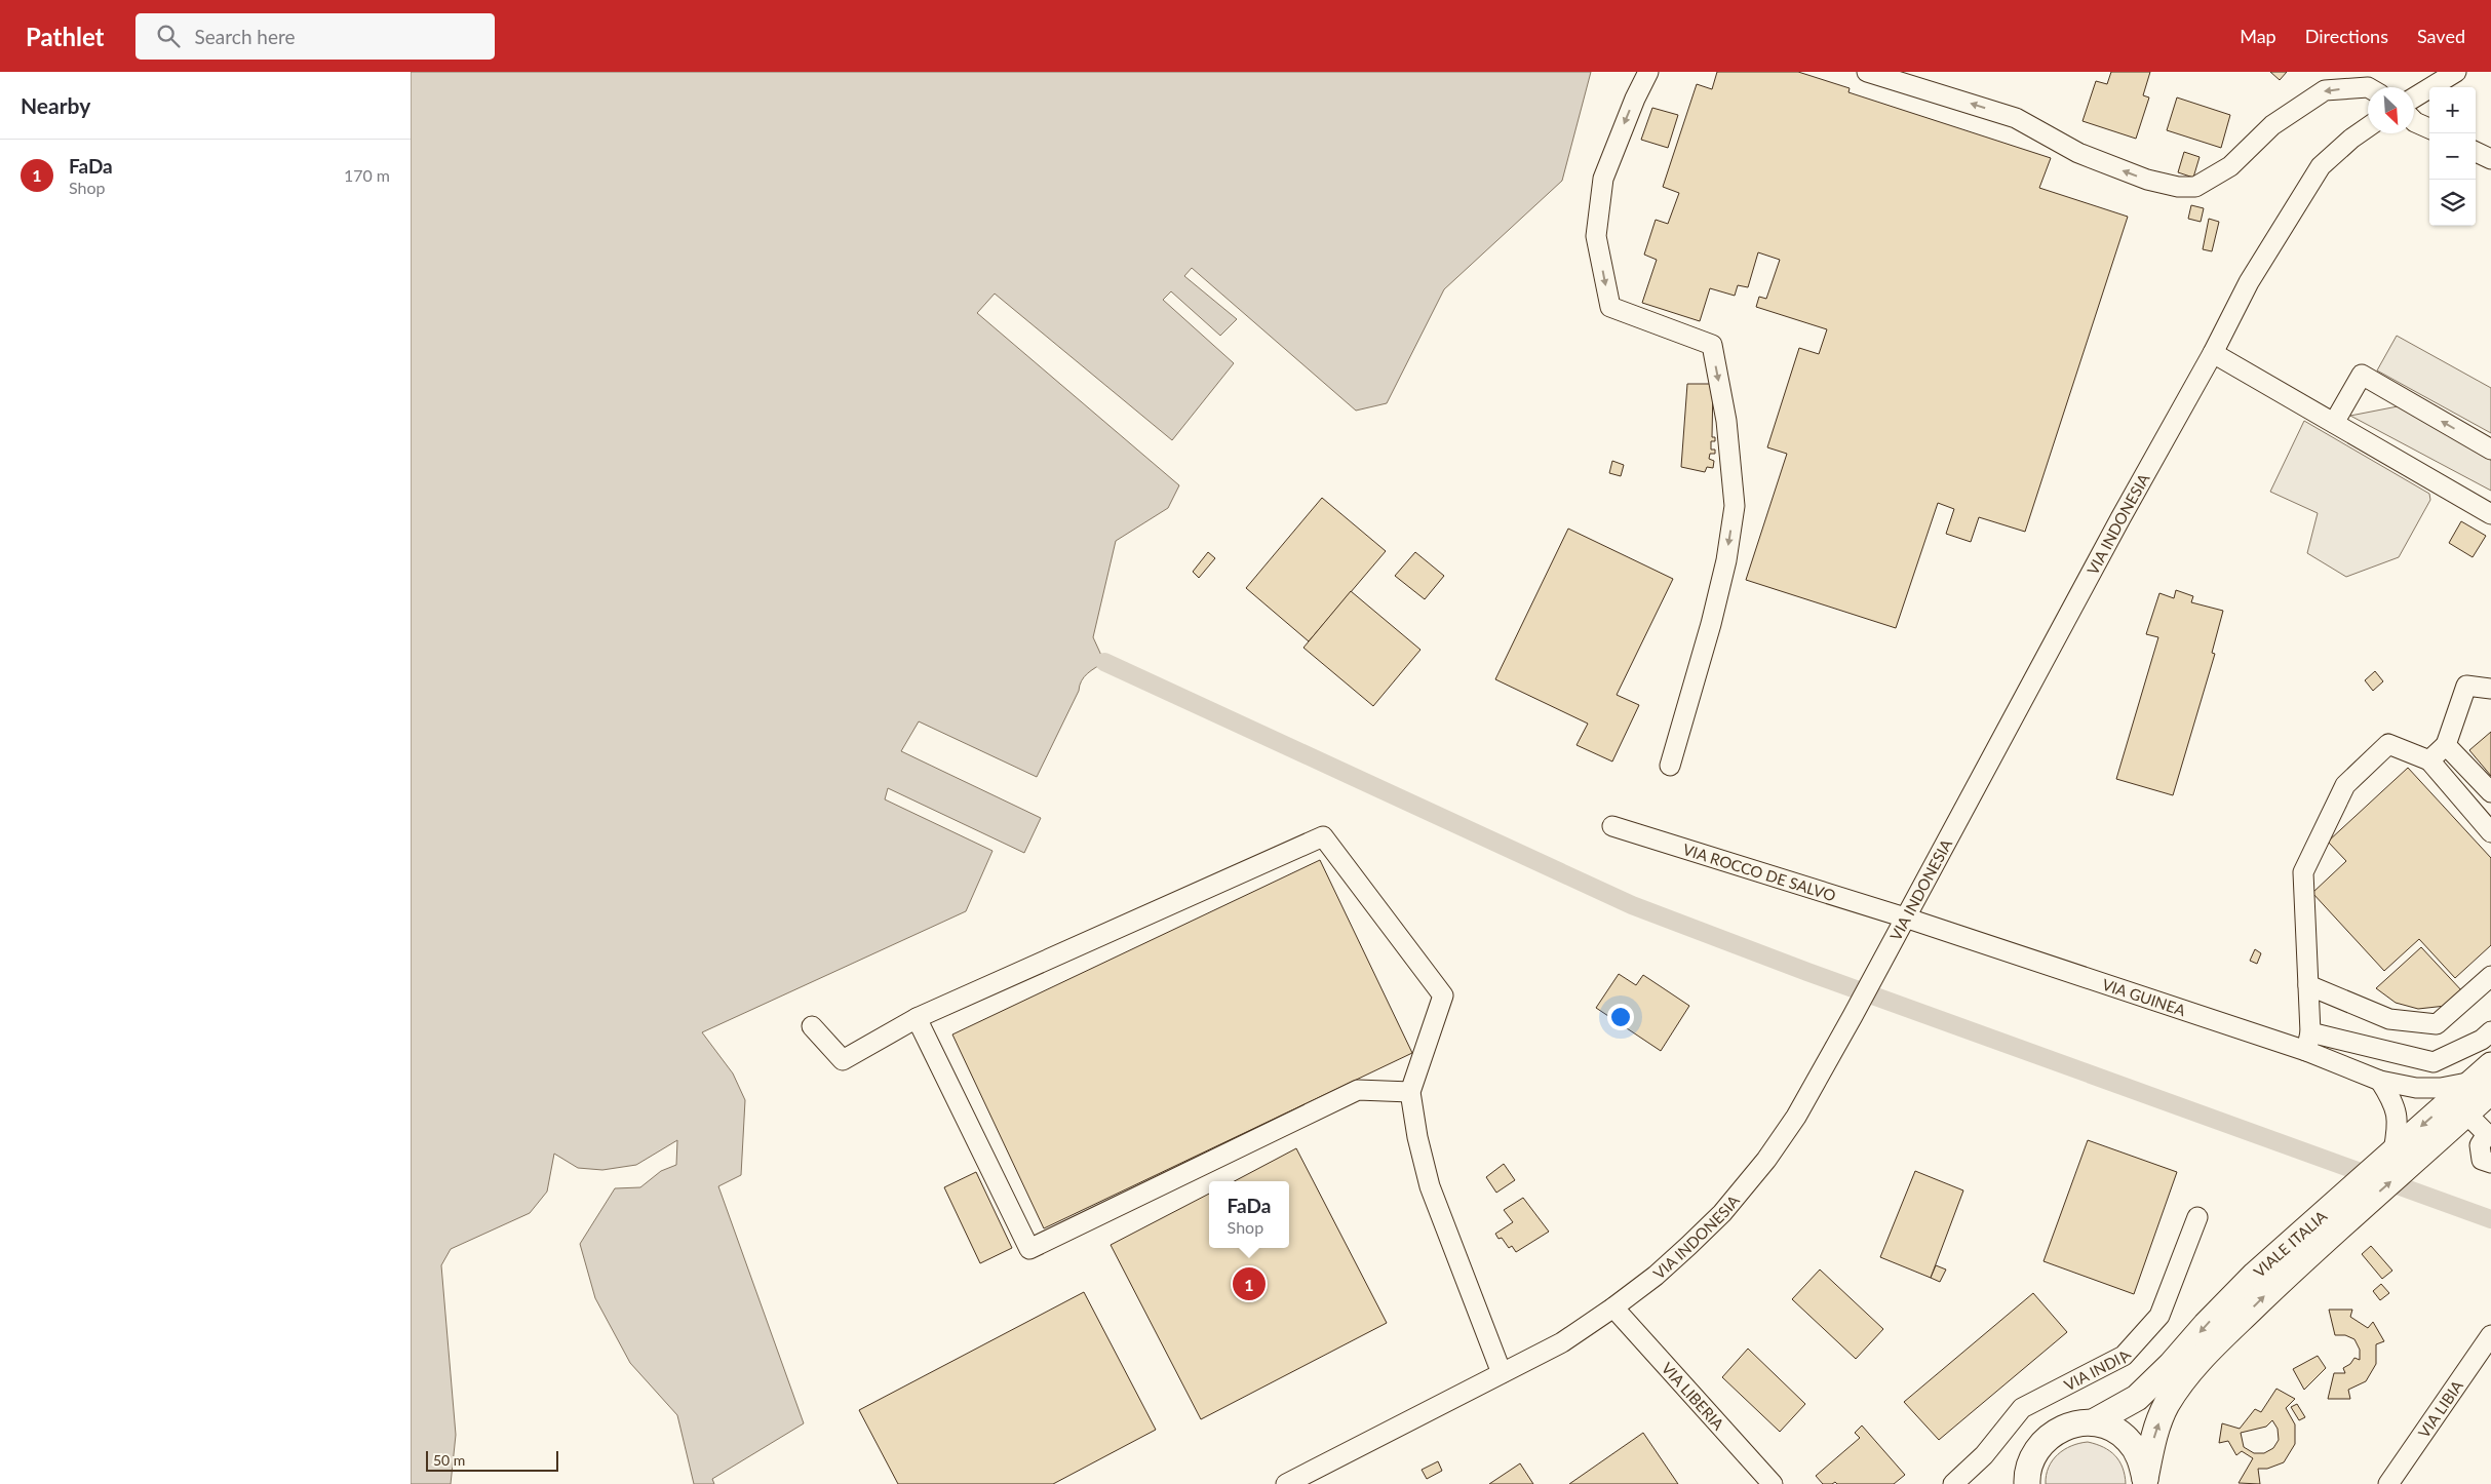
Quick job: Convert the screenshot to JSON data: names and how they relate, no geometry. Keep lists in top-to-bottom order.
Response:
{
  "streets": {
    "main road": ["VIALE ITALIA"],
    "street": [
      "VIA INDONESIA",
      "VIA ROCCO DE SALVO",
      "VIA GUINEA",
      "VIA INDIA",
      "VIA LIBERIA",
      "VIA LIBIA"
    ]
  },
  "crossings": [
    ["VIA INDONESIA", "VIA ROCCO DE SALVO"],
    ["VIA INDONESIA", "VIA GUINEA"],
    ["VIA INDONESIA", "VIA LIBERIA"],
    ["VIA ROCCO DE SALVO", "VIA GUINEA"],
    ["VIA GUINEA", "VIALE ITALIA"]
  ],
  "scale_bar": "50 m",
  "north": "bottom right",
  "page": {
    "header": "Pathlet",
    "search": "Search here",
    "nav": ["Map", "Directions", "Saved"],
    "heading": "Nearby",
    "map_buttons": ["+", "−"],
    "list": [
      {
        "mark": "1",
        "name": "FaDa",
        "note": "Shop",
        "value": "170 m"
      }
    ],
    "popup": ["FaDa", "Shop"],
    "pins": "1",
    "scale": "50 m"
  }
}
